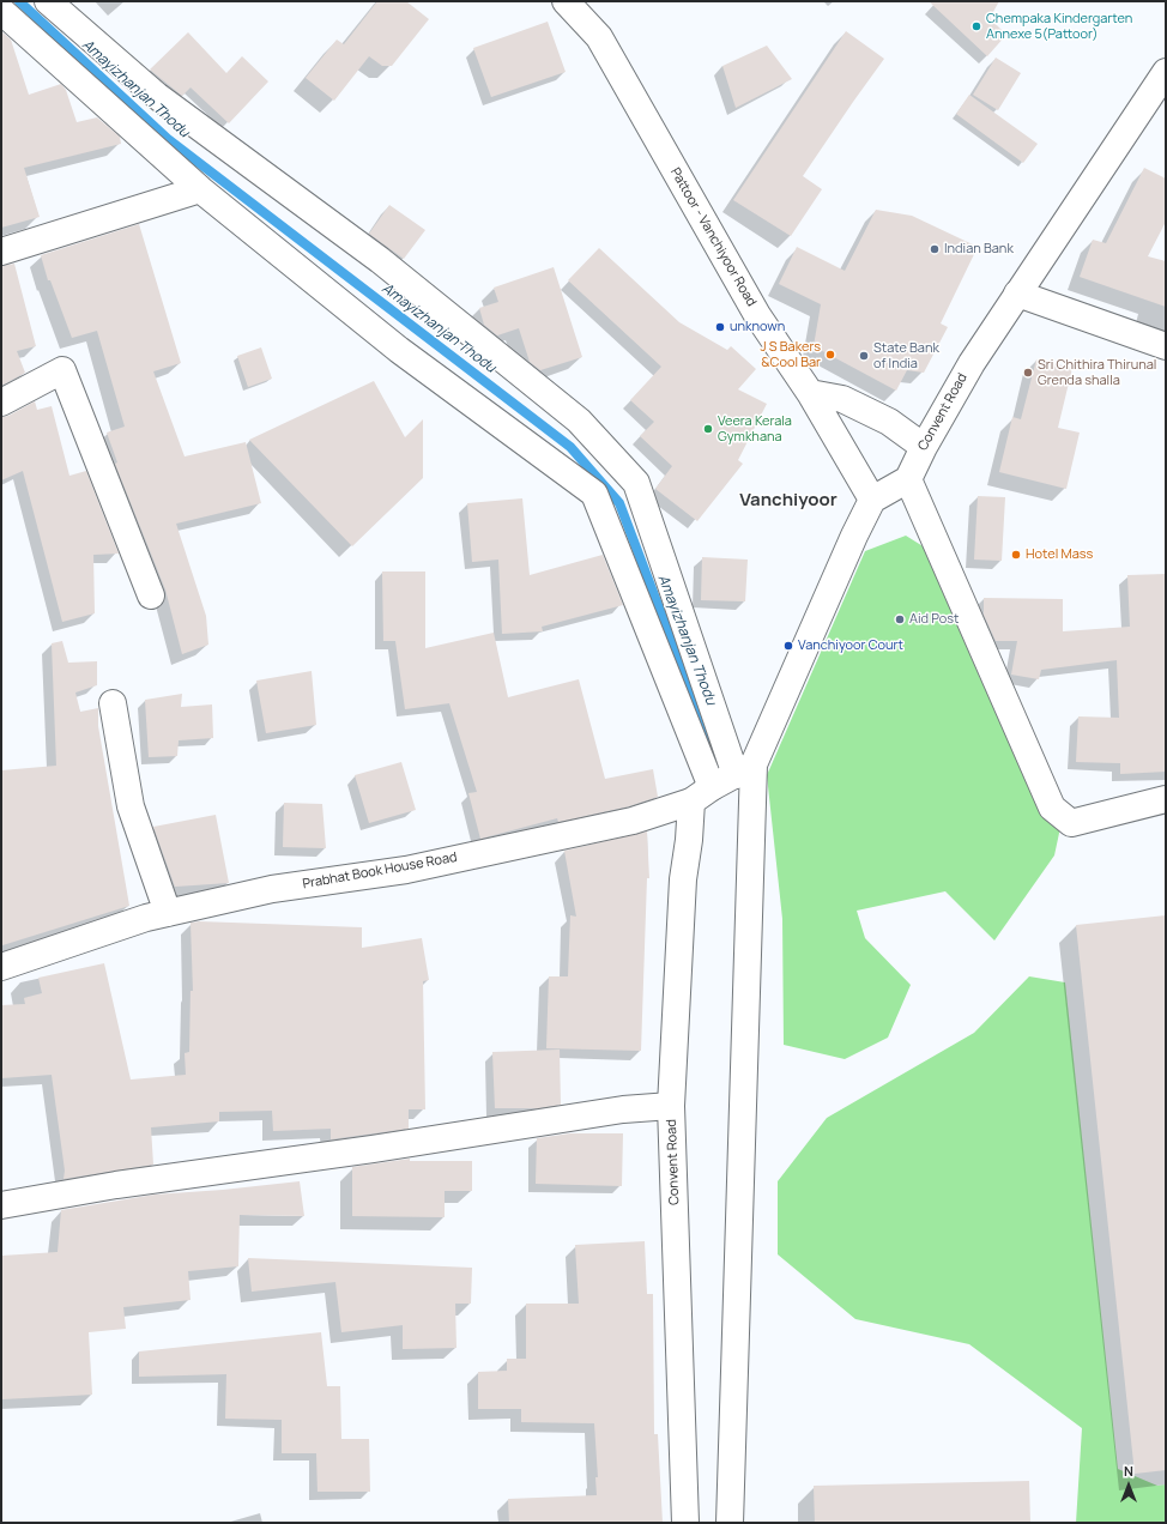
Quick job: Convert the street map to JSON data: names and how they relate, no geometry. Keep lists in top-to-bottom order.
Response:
{
  "streets": {
    "street": ["Pattoor - Vanchiyoor Road", "Convent Road", "Prabhat Book House Road"]
  },
  "crossings": [
    ["Convent Road", "Prabhat Book House Road"]
  ],
  "districts": ["Vanchiyoor"],
  "water": ["Amayizhanjan Thodu"],
  "places": [
    "Chempaka Kindergarten Annexe 5(Pattoor)",
    "Indian Bank",
    "unknown",
    "J S Bakers &Cool Bar",
    "State Bank of India",
    "Sri Chithira Thirunal Grenda shalla",
    "Veera Kerala Gymkhana",
    "Hotel Mass",
    "Aid Post",
    "Vanchiyoor Court"
  ],
  "north": "top"
}
